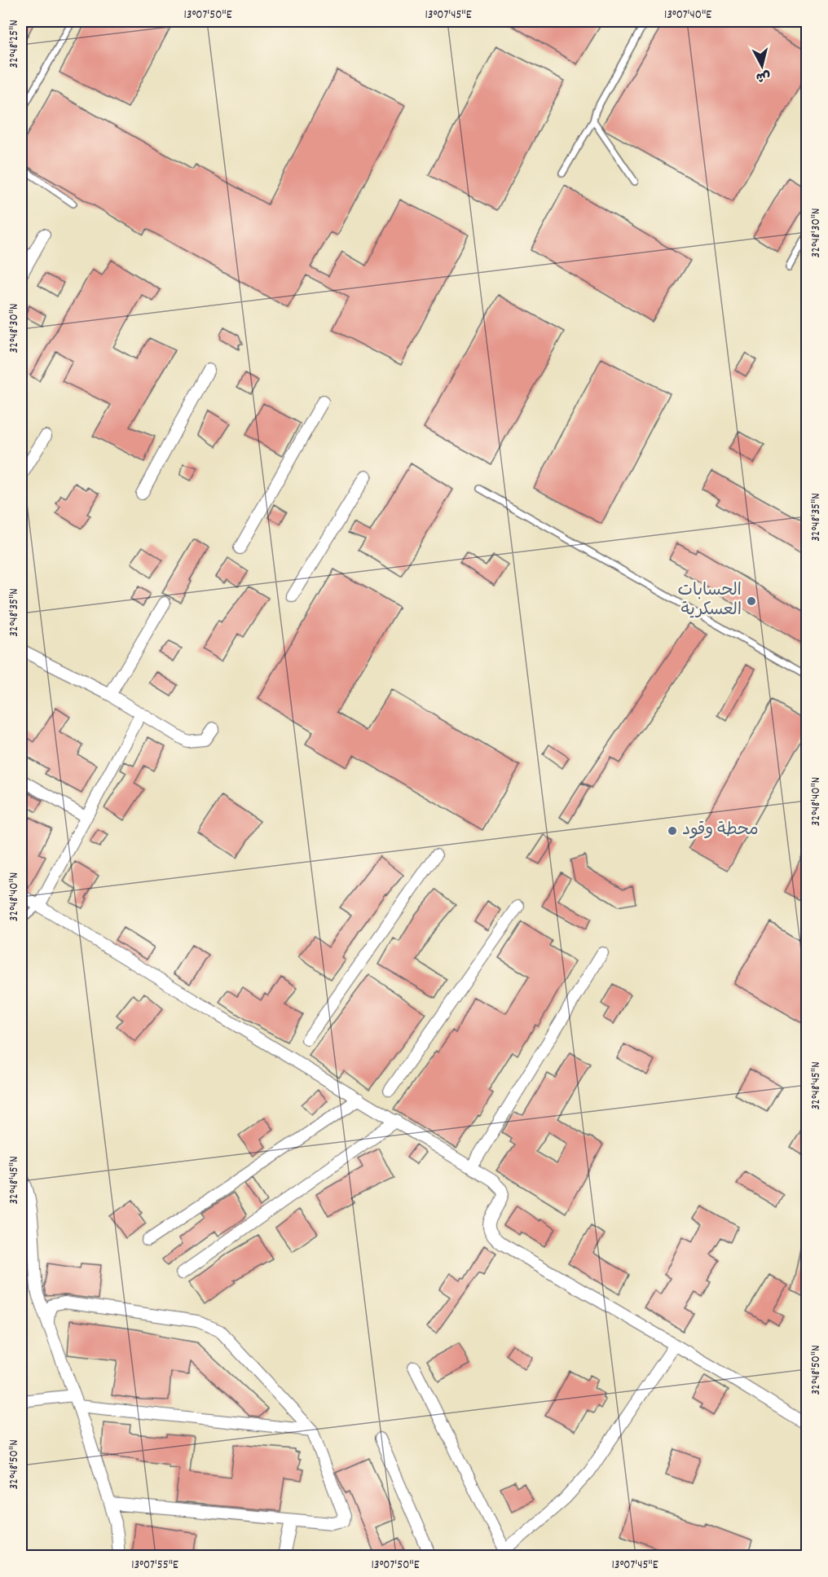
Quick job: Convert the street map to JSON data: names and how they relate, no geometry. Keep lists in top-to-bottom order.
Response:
{
  "places": ["الحسابات العسكرية", "محطة وقود"],
  "north": "bottom",
  "coordinates": [
    "13°07'50\"E",
    "13°07'45\"E",
    "13°07'40\"E",
    "32°48'25\"N",
    "32°48'30\"N",
    "32°48'35\"N",
    "32°48'40\"N",
    "32°48'45\"N",
    "32°48'50\"N",
    "13°07'55\"E"
  ]
}
